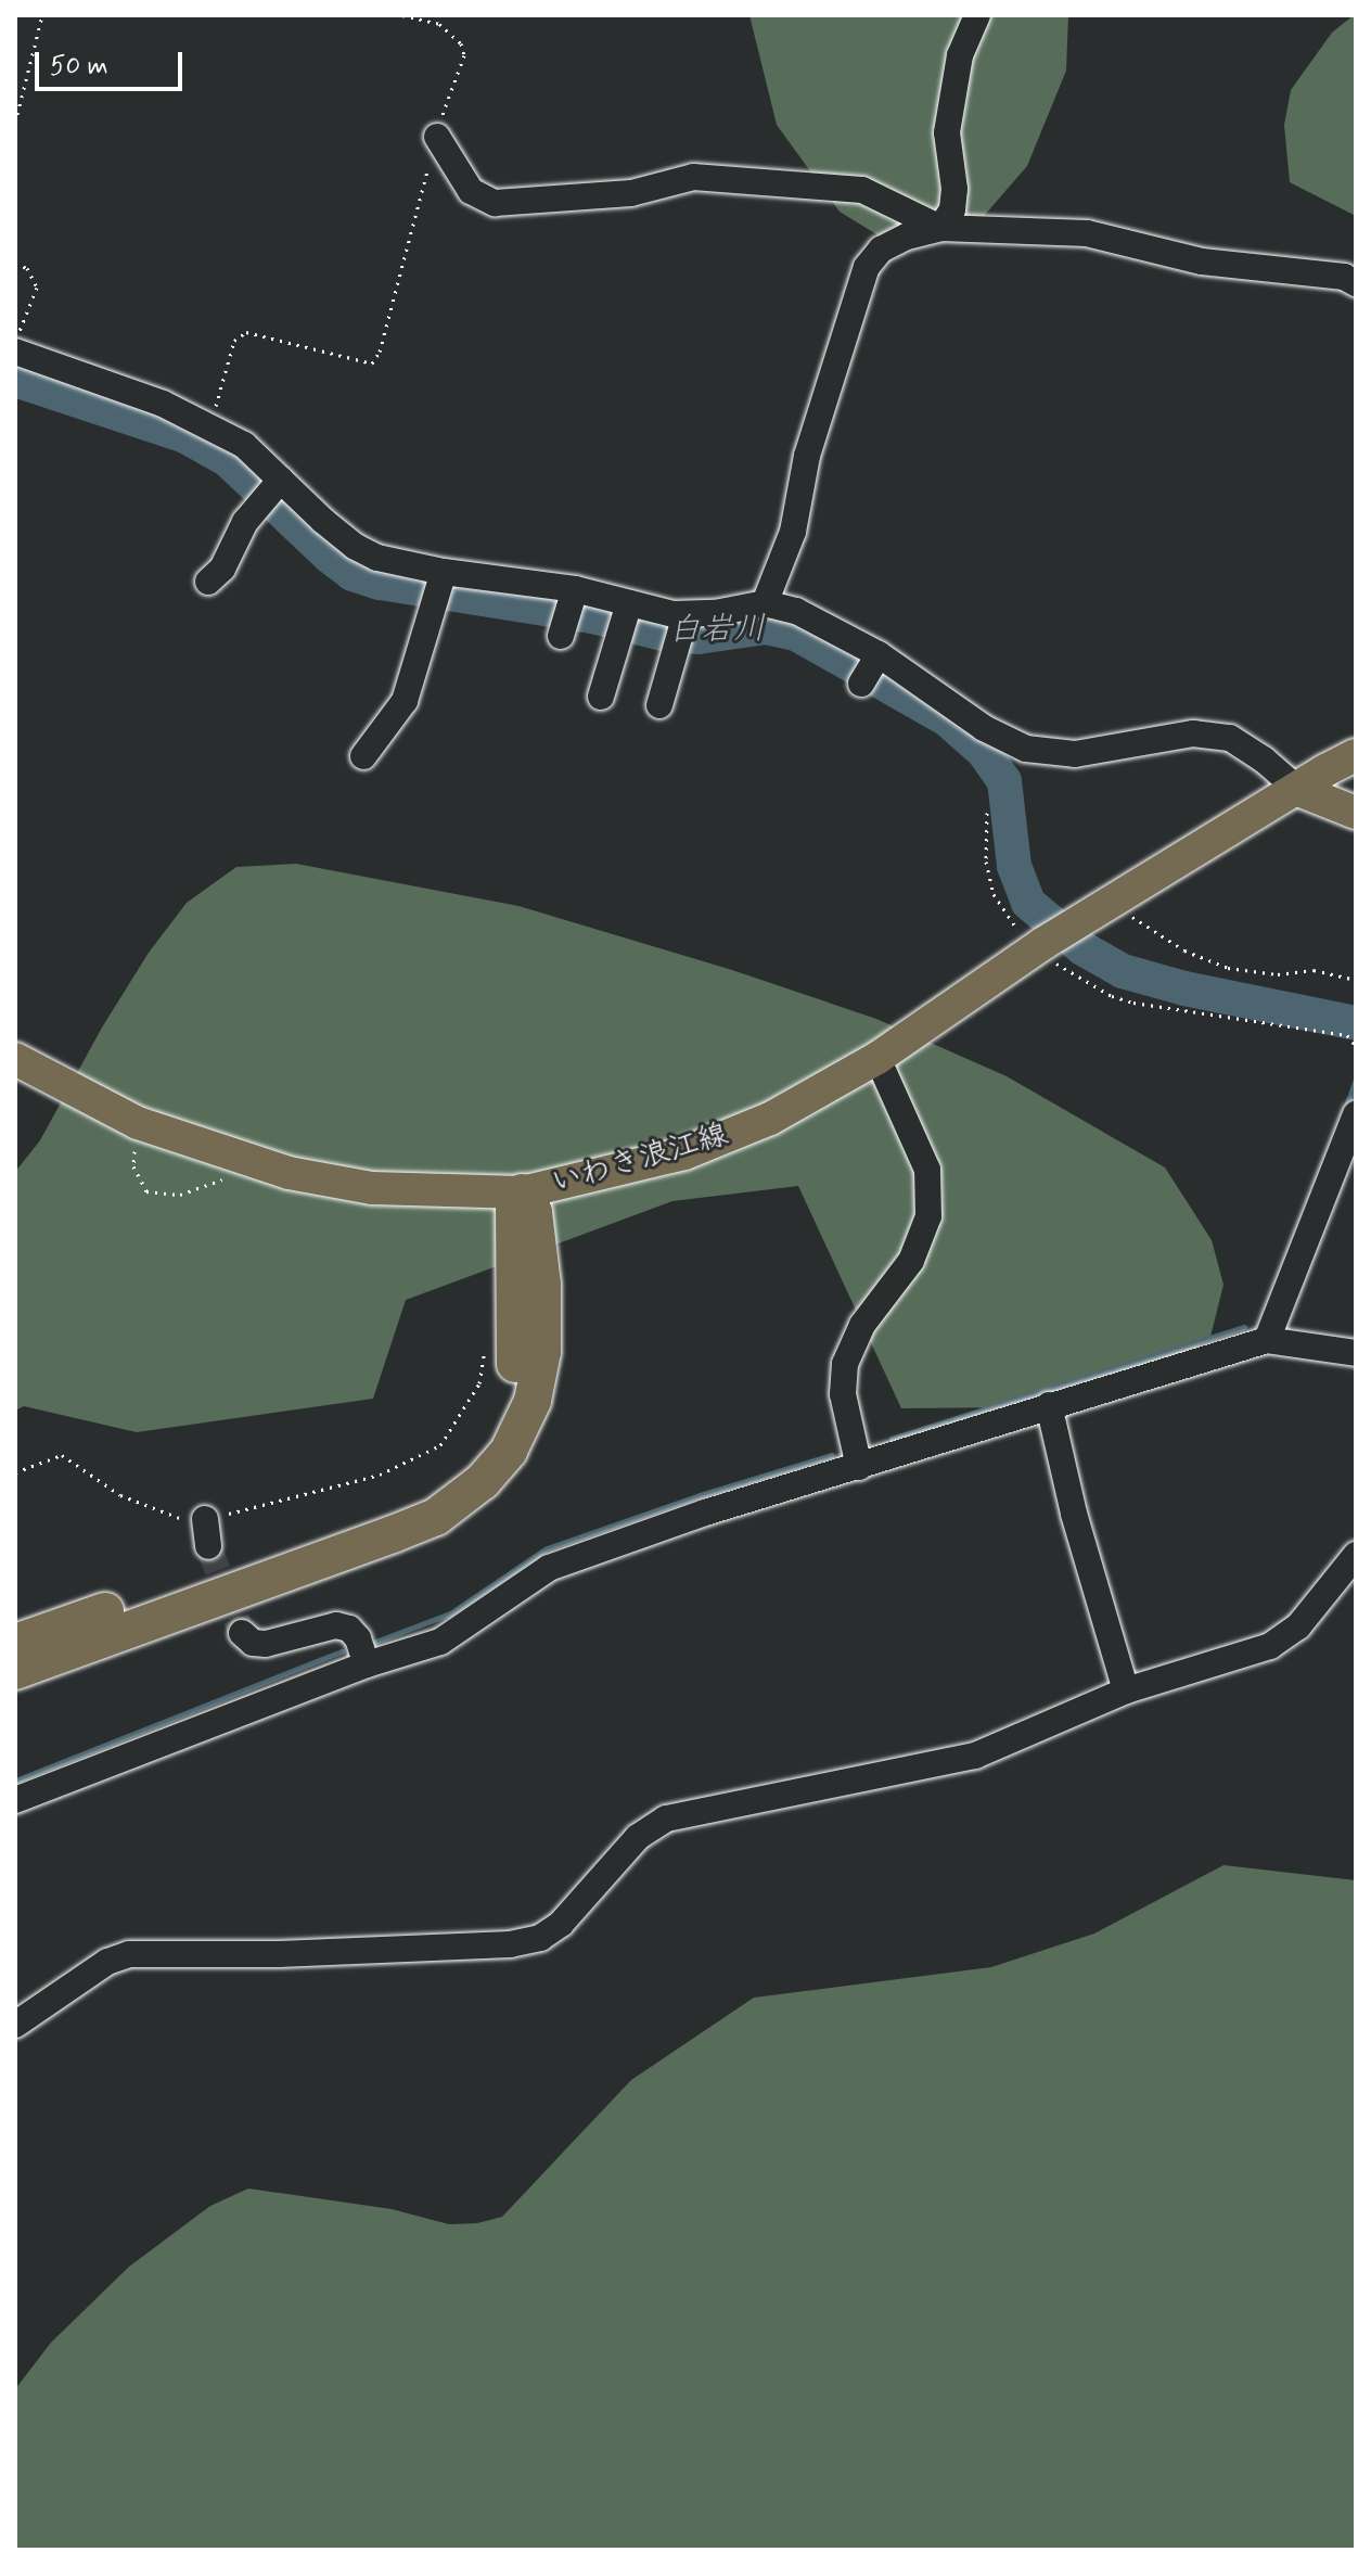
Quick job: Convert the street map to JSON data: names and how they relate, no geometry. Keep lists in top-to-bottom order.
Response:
{
  "streets": {
    "main road": ["いわき浪江線"]
  },
  "water": ["白岩川"],
  "scale_bar": "50 m"
}
